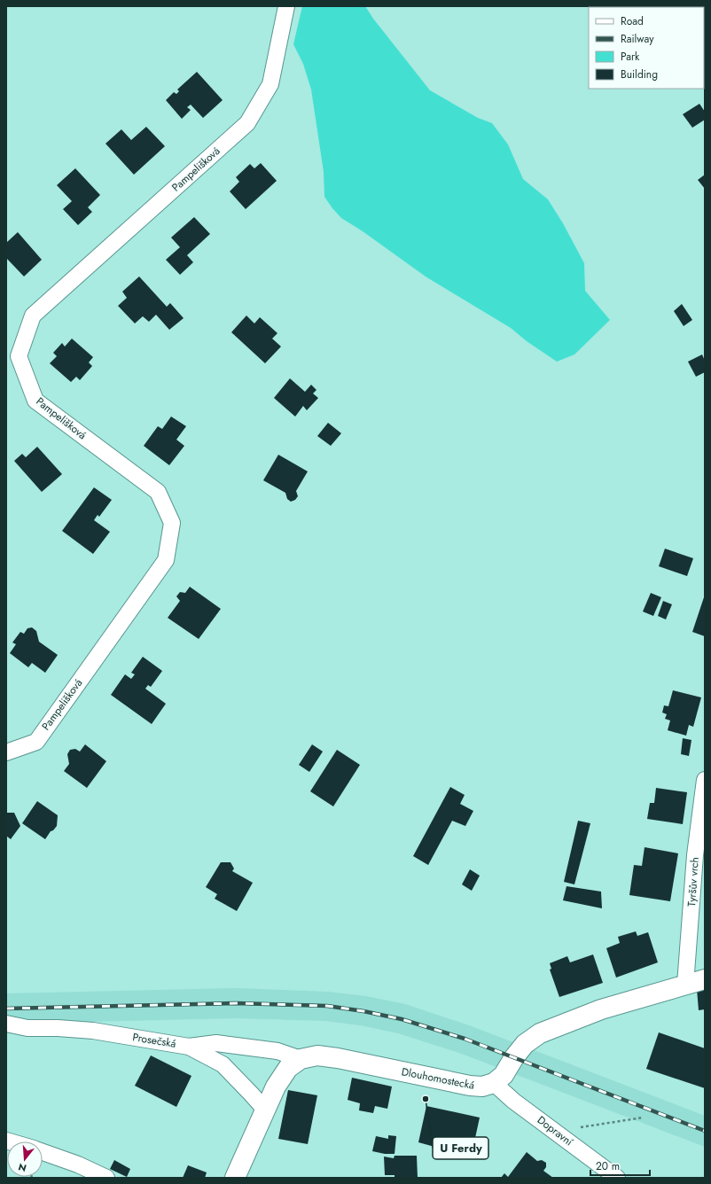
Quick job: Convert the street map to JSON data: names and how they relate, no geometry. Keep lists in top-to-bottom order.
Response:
{
  "streets": {
    "street": [
      "Pampelišková",
      "Tyršův vrch",
      "Prosečská",
      "Dlouhomostecká",
      "Dopravní"
    ]
  },
  "crossings": [
    ["Prosečská", "Dlouhomostecká"],
    ["Dlouhomostecká", "Dopravní"]
  ],
  "places": ["U Ferdy"],
  "legend": [
    "Road",
    "Railway",
    "Park",
    "Building"
  ],
  "scale_bar": "20 m",
  "north": "bottom"
}
